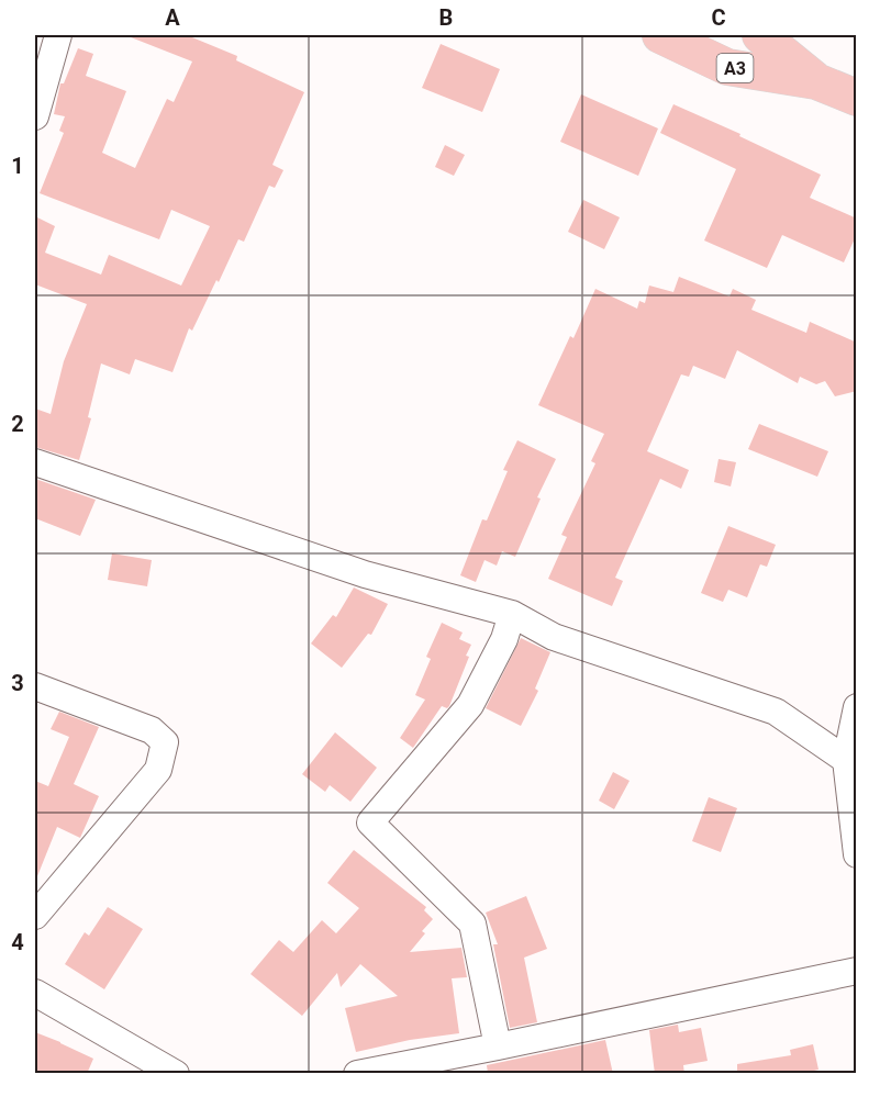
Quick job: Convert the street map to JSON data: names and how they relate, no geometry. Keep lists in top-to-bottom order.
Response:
{
  "streets": {
    "highway": ["A3"]
  },
  "grid": {
    "columns": ["A", "B", "C"],
    "rows": [
      "1",
      "2",
      "3",
      "4"
    ]
  }
}
